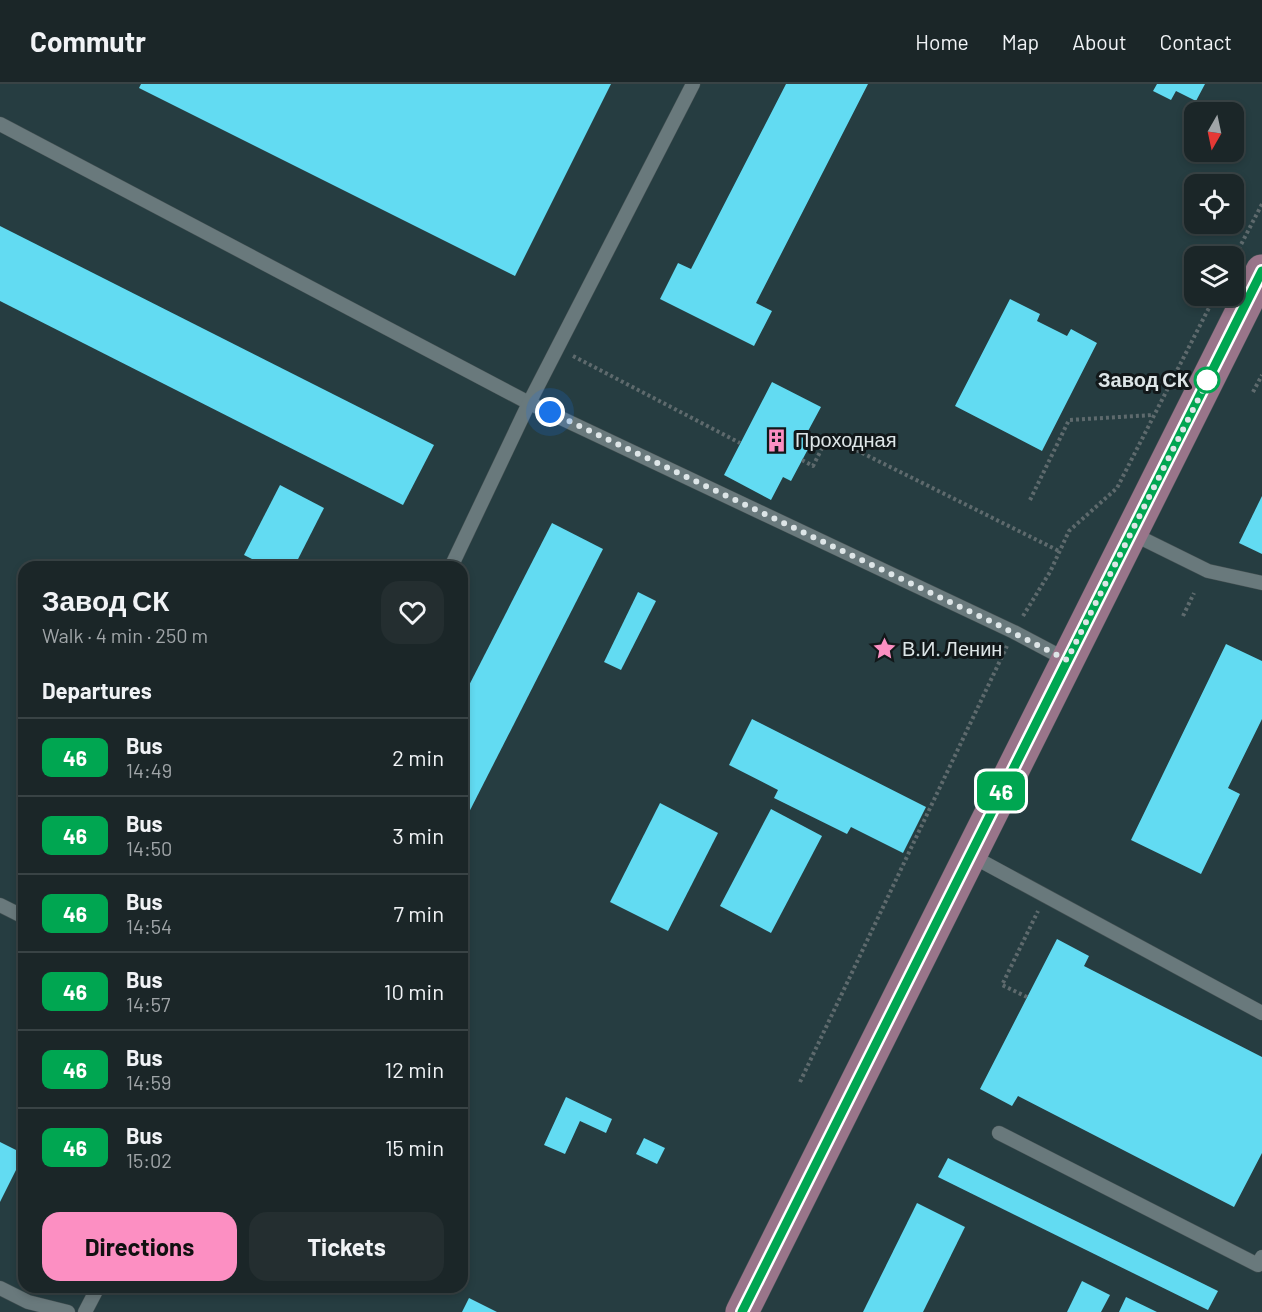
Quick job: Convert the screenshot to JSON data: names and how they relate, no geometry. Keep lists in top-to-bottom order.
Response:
{
  "places": {
    "other": ["Завод СК"],
    "building": ["Проходная"],
    "place": ["В.И. Ленин"]
  },
  "lines": ["bus line 46"],
  "north": "bottom",
  "page": {
    "header": "Commutr",
    "nav": [
      "Home",
      "Map",
      "About",
      "Contact"
    ],
    "on_map": "46",
    "heading": [
      ["Завод СК", "Walk · 4 min · 250 m"],
      "Departures"
    ],
    "list": [
      {
        "mark": "46",
        "name": "Bus",
        "note": "14:49",
        "value": "2 min"
      },
      {
        "mark": "46",
        "name": "Bus",
        "note": "14:50",
        "value": "3 min"
      },
      {
        "mark": "46",
        "name": "Bus",
        "note": "14:54",
        "value": "7 min"
      },
      {
        "mark": "46",
        "name": "Bus",
        "note": "14:57",
        "value": "10 min"
      },
      {
        "mark": "46",
        "name": "Bus",
        "note": "14:59",
        "value": "12 min"
      },
      {
        "mark": "46",
        "name": "Bus",
        "note": "15:02",
        "value": "15 min"
      }
    ],
    "buttons": ["Directions", "Tickets"]
  }
}
